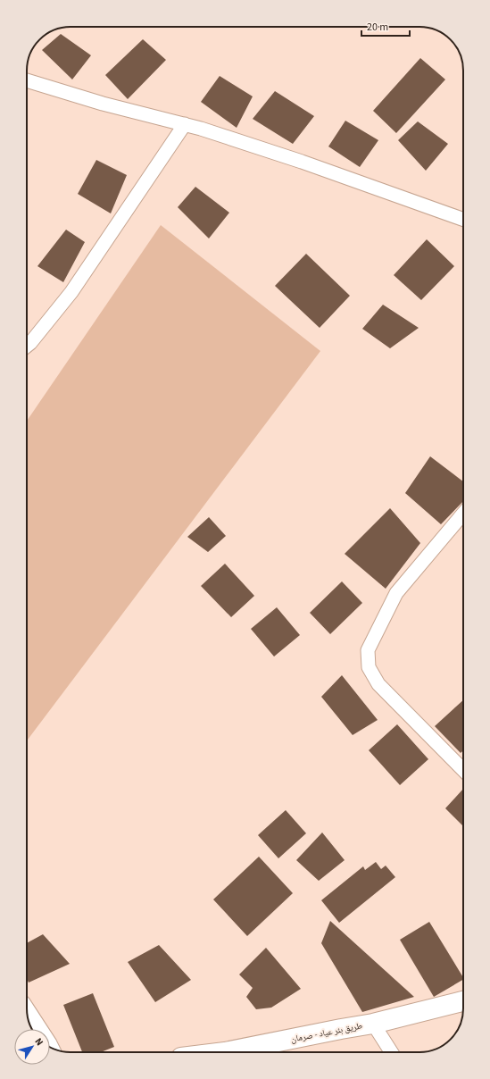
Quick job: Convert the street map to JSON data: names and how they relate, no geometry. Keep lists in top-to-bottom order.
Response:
{
  "streets": {
    "highway": ["طريق بئر عياد - صرمان"]
  },
  "scale_bar": "20 m",
  "north": "top right"
}
